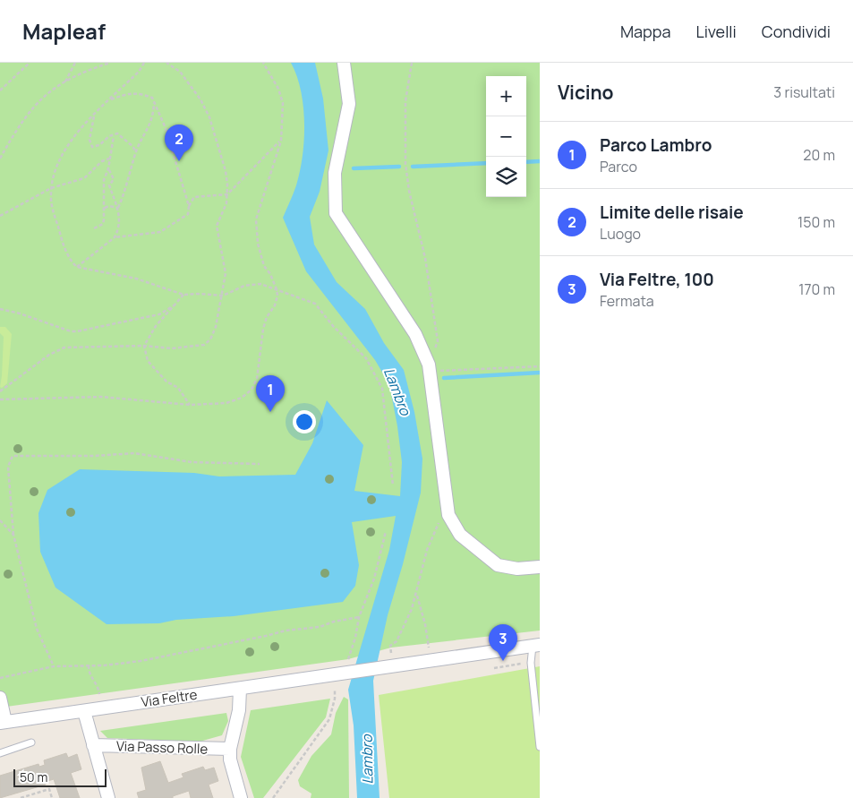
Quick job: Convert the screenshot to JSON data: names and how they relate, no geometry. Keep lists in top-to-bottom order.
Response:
{
  "streets": {
    "street": ["Via Feltre", "Via Passo Rolle"]
  },
  "water": ["Lambro"],
  "scale_bar": "50 m",
  "page": {
    "header": "Mapleaf",
    "nav": ["Mappa", "Livelli", "Condividi"],
    "heading": ["Vicino", "3 risultati"],
    "map_buttons": ["+", "−"],
    "list": [
      {
        "mark": "1",
        "name": "Parco Lambro",
        "note": "Parco",
        "value": "20 m"
      },
      {
        "mark": "2",
        "name": "Limite delle risaie",
        "note": "Luogo",
        "value": "150 m"
      },
      {
        "mark": "3",
        "name": "Via Feltre, 100",
        "note": "Fermata",
        "value": "170 m"
      }
    ],
    "pins": ["2", "1", "3"],
    "scale": "50 m"
  }
}
